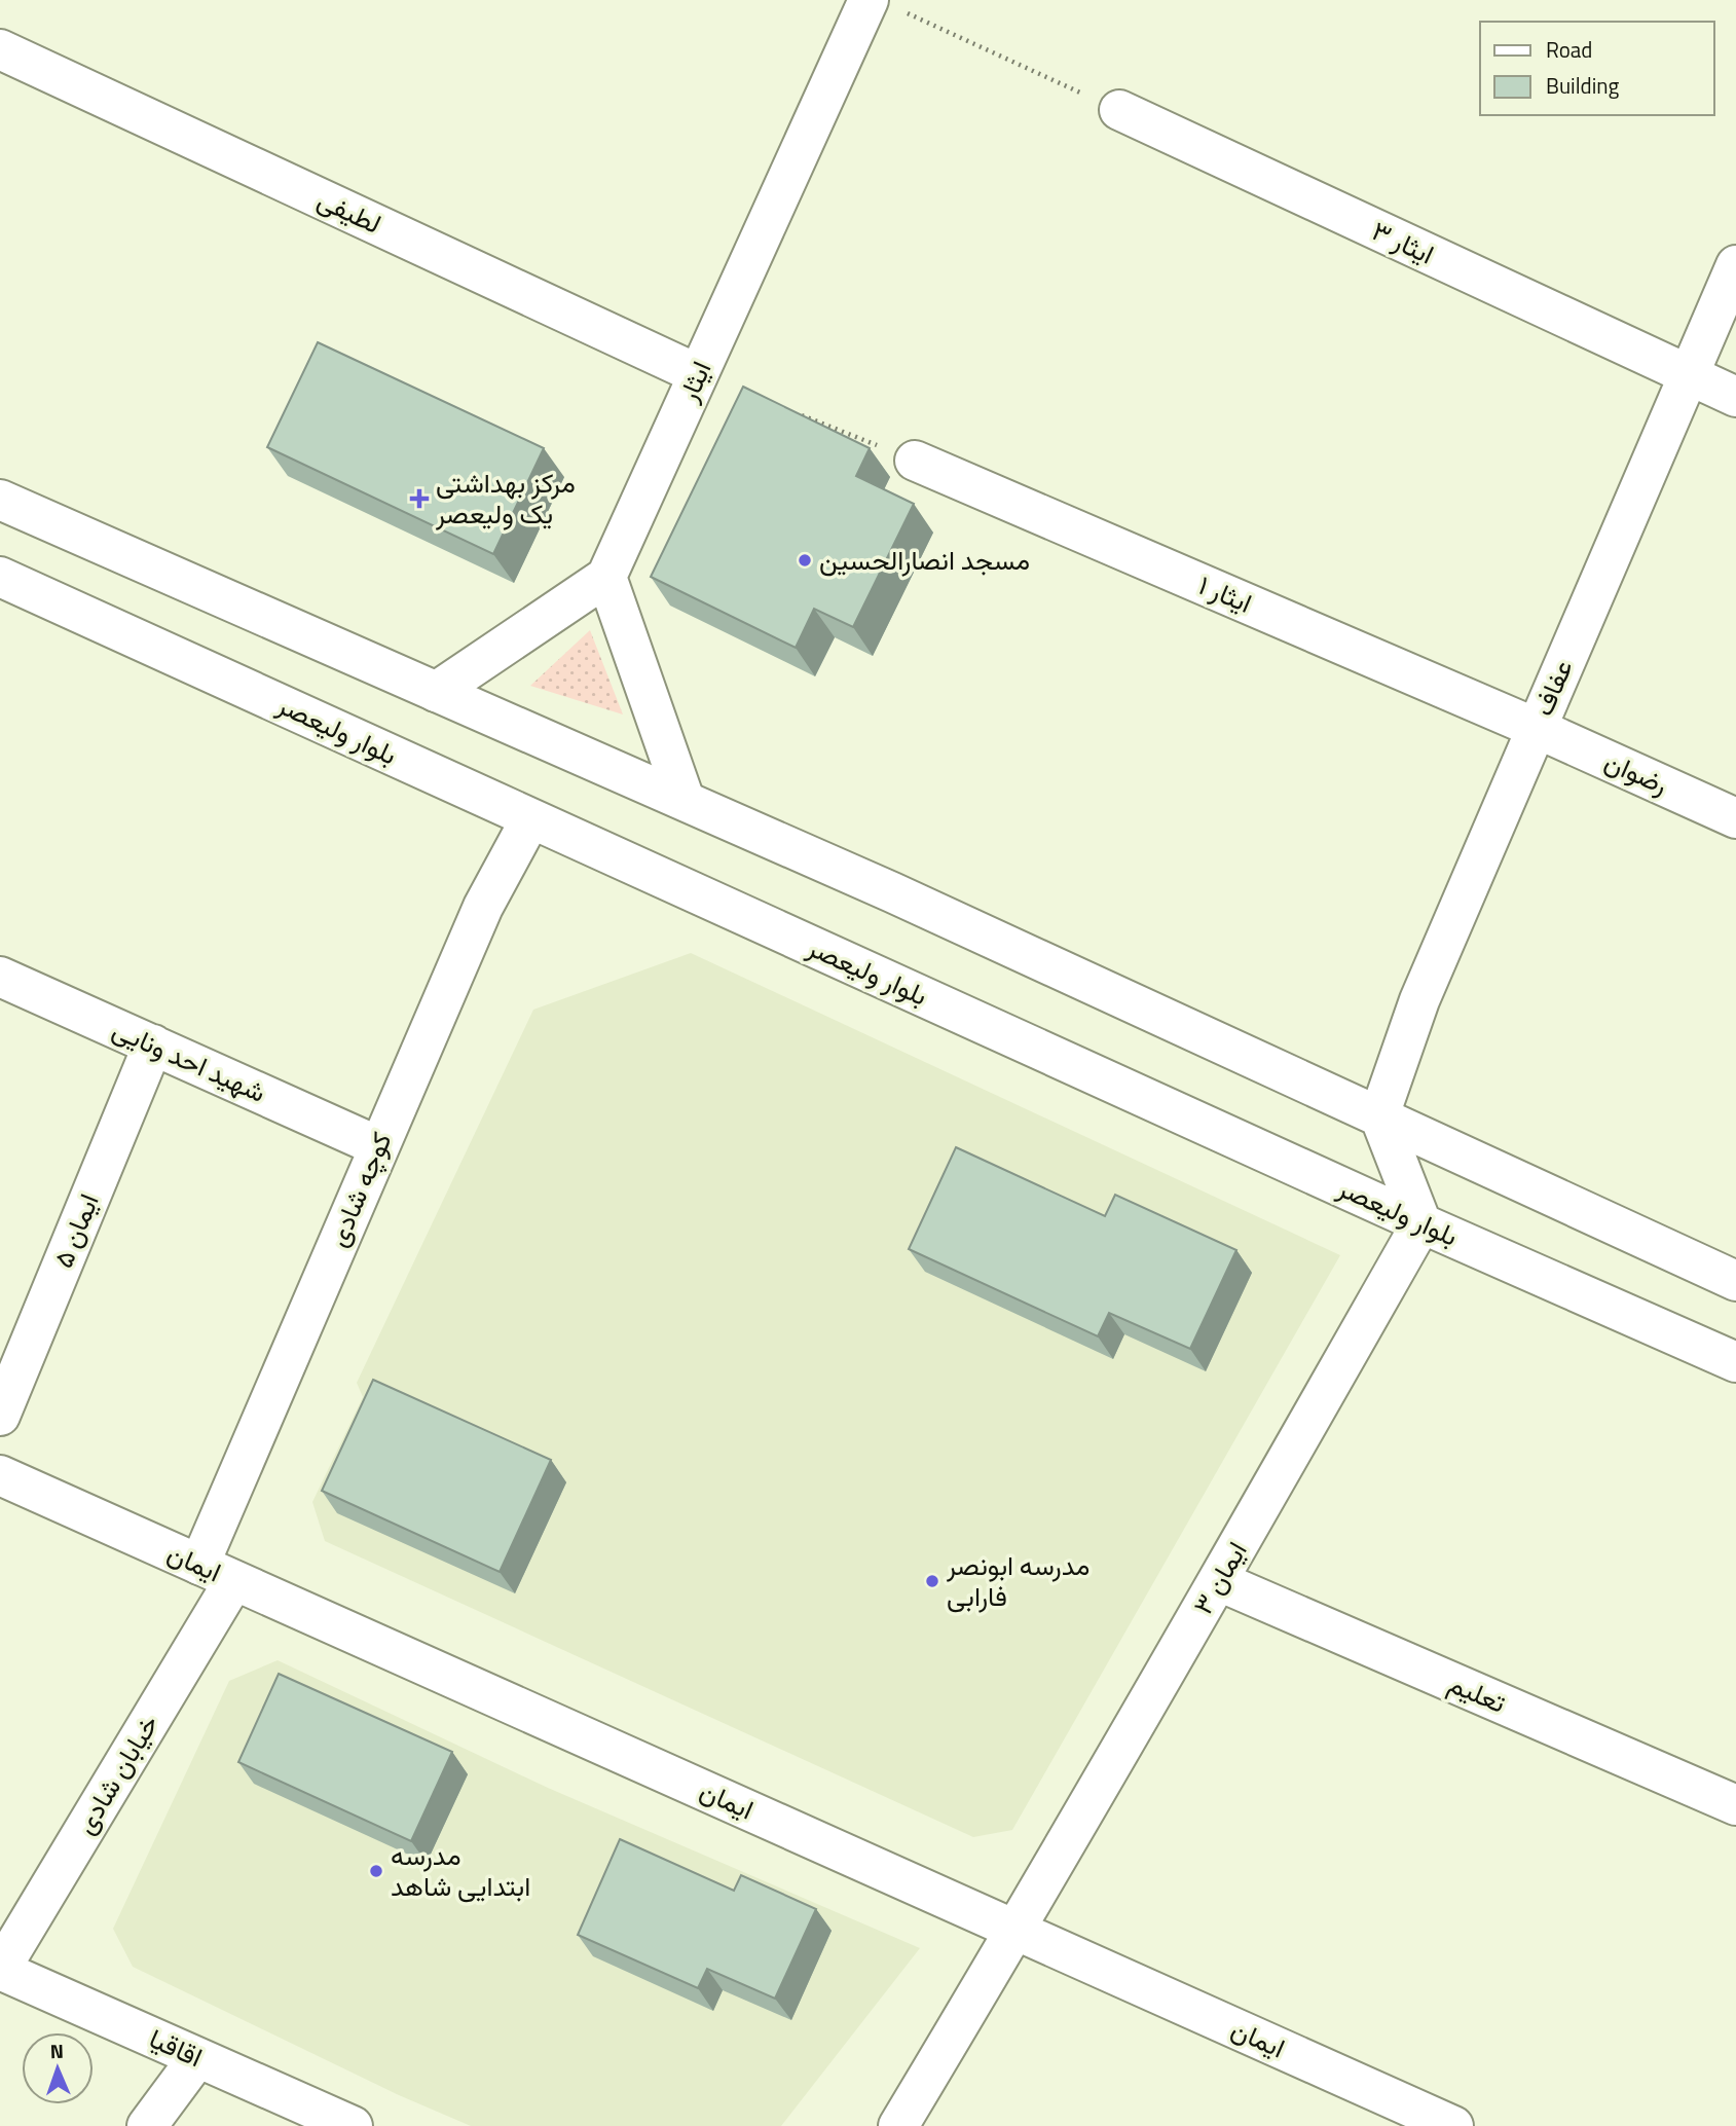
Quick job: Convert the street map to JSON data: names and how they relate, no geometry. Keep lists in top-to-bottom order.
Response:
{
  "streets": {
    "street": [
      "لطیفی",
      "ایثار ۳",
      "ایثار",
      "ایثار ۱",
      "عفاف",
      "بلوار ولیعصر",
      "رضوان",
      "شهید احد ونایی",
      "کوچه شادی",
      "ایمان ۵",
      "ایمان",
      "ایمان ۳",
      "تعلیم",
      "خیابان شادی",
      "اقاقیا"
    ]
  },
  "crossings": [
    ["لطیفی", "ایثار"],
    ["ایثار ۳", "عفاف"],
    ["ایثار ۱", "عفاف"],
    ["ایثار ۱", "رضوان"],
    ["عفاف", "رضوان"],
    ["بلوار ولیعصر", "کوچه شادی"],
    ["بلوار ولیعصر", "ایمان ۳"],
    ["شهید احد ونایی", "کوچه شادی"],
    ["شهید احد ونایی", "ایمان ۵"],
    ["کوچه شادی", "ایمان"],
    ["کوچه شادی", "خیابان شادی"],
    ["ایمان", "ایمان ۳"],
    ["ایمان", "خیابان شادی"],
    ["ایمان ۳", "تعلیم"],
    ["خیابان شادی", "اقاقیا"]
  ],
  "places": {
    "health": ["مرکز بهداشتی یک ولیعصر"],
    "other": ["مسجد انصارالحسین", "مدرسه ابونصر فارابی", "مدرسه ابتدایی شاهد"]
  },
  "legend": ["Road", "Building"],
  "north": "top"
}
